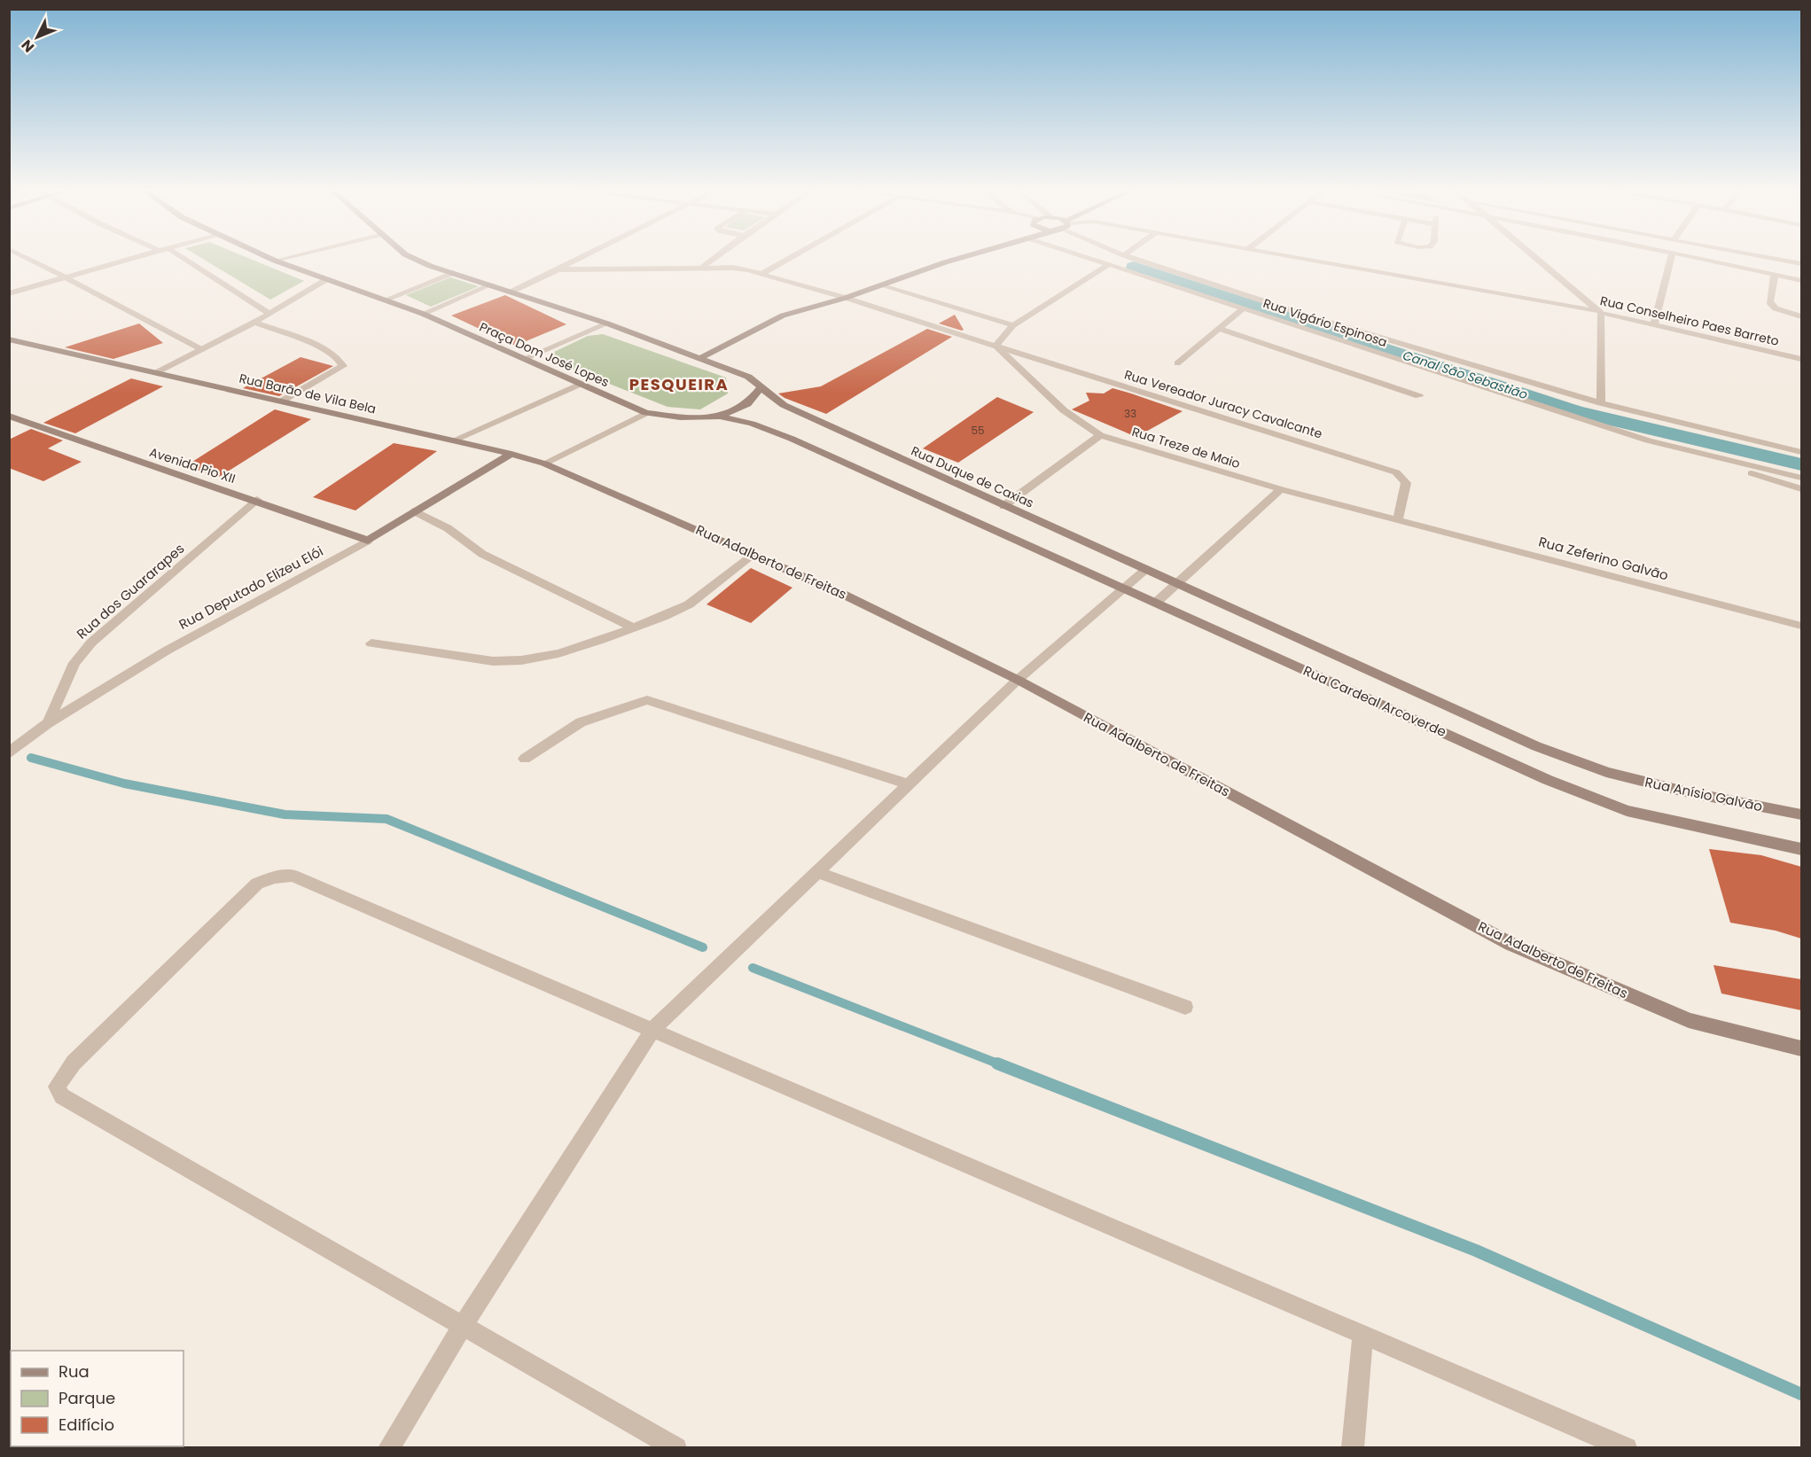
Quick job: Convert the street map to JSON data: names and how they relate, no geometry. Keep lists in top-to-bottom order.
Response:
{
  "streets": {
    "main road": [
      "Praça Dom José Lopes",
      "Rua Barão de Vila Bela",
      "Avenida Pio XII",
      "Rua Duque de Caxias",
      "Rua Adalberto de Freitas",
      "Rua Deputado Elizeu Elói",
      "Rua Cardeal Arcoverde",
      "Rua Anísio Galvão"
    ],
    "street": [
      "Rua Conselheiro Paes Barreto",
      "Rua Vigário Espinosa",
      "Rua Vereador Juracy Cavalcante",
      "Rua Treze de Maio",
      "Rua Zeferino Galvão",
      "Rua dos Guararapes"
    ]
  },
  "crossings": [
    ["Rua Barão de Vila Bela", "Rua Adalberto de Freitas"],
    ["Rua Barão de Vila Bela", "Rua Deputado Elizeu Elói"],
    ["Rua Vereador Juracy Cavalcante", "Rua Treze de Maio"],
    ["Rua Vereador Juracy Cavalcante", "Rua Zeferino Galvão"],
    ["Rua Treze de Maio", "Rua Zeferino Galvão"],
    ["Avenida Pio XII", "Rua Deputado Elizeu Elói"],
    ["Avenida Pio XII", "Rua dos Guararapes"],
    ["Rua Duque de Caxias", "Rua Cardeal Arcoverde"],
    ["Rua Adalberto de Freitas", "Rua Deputado Elizeu Elói"],
    ["Rua Deputado Elizeu Elói", "Rua dos Guararapes"],
    ["Rua Cardeal Arcoverde", "Rua Anísio Galvão"]
  ],
  "districts": ["PESQUEIRA"],
  "water": ["Canal São Sebastião"],
  "house_numbers": ["33", "55"],
  "legend": ["Rua", "Parque", "Edifício"],
  "north": "bottom left"
}
